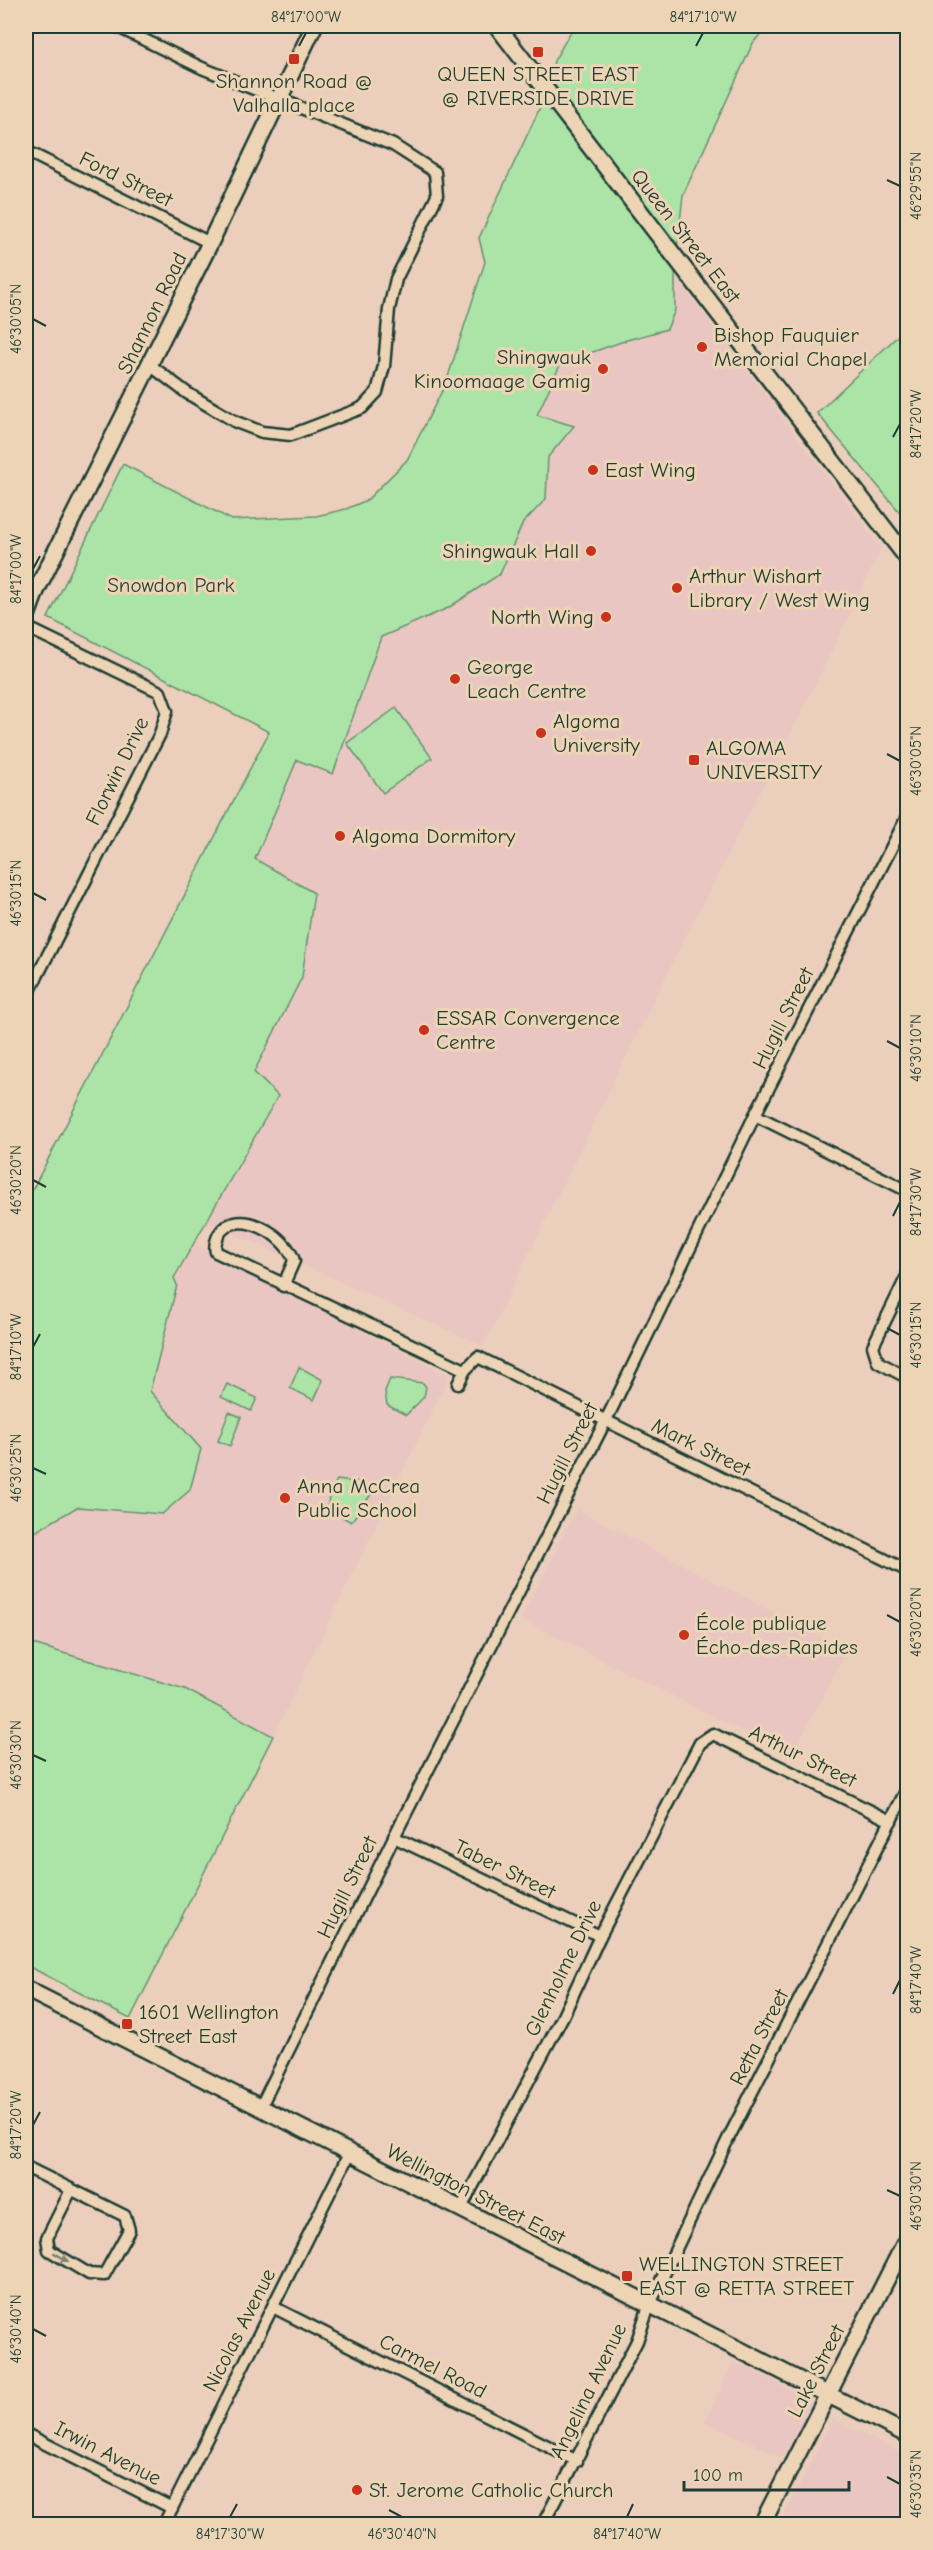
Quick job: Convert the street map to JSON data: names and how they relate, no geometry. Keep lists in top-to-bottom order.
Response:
{
  "streets": {
    "main road": [
      "Queen Street East",
      "Shannon Road",
      "Wellington Street East",
      "Lake Street"
    ],
    "street": [
      "Ford Street",
      "Florwin Drive",
      "Hugill Street",
      "Mark Street",
      "Arthur Street",
      "Taber Street",
      "Glenholme Drive",
      "Retta Street",
      "Nicolas Avenue",
      "Carmel Road",
      "Angelina Avenue",
      "Irwin Avenue"
    ]
  },
  "crossings": [
    ["Ford Street", "Shannon Road"],
    ["Hugill Street", "Mark Street"],
    ["Hugill Street", "Taber Street"],
    ["Hugill Street", "Wellington Street East"],
    ["Arthur Street", "Glenholme Drive"],
    ["Arthur Street", "Retta Street"],
    ["Taber Street", "Glenholme Drive"],
    ["Glenholme Drive", "Wellington Street East"],
    ["Retta Street", "Wellington Street East"],
    ["Retta Street", "Angelina Avenue"],
    ["Wellington Street East", "Nicolas Avenue"],
    ["Wellington Street East", "Lake Street"],
    ["Wellington Street East", "Angelina Avenue"],
    ["Nicolas Avenue", "Carmel Road"],
    ["Nicolas Avenue", "Irwin Avenue"],
    ["Carmel Road", "Angelina Avenue"]
  ],
  "parks": ["Snowdon Park"],
  "places": {
    "transit": [
      "QUEEN STREET EAST @ RIVERSIDE DRIVE",
      "Shannon Road @ Valhalla place",
      "ALGOMA UNIVERSITY",
      "1601 Wellington Street East",
      "WELLINGTON STREET EAST @ RETTA STREET"
    ],
    "other": [
      "Bishop Fauquier Memorial Chapel",
      "Shingwauk Kinoomaage Gamig",
      "East Wing",
      "Shingwauk Hall",
      "Arthur Wishart Library / West Wing",
      "North Wing",
      "George Leach Centre",
      "Algoma University",
      "Algoma Dormitory",
      "ESSAR Convergence Centre",
      "Anna McCrea Public School",
      "École publique Écho-des-Rapides",
      "St. Jerome Catholic Church"
    ]
  },
  "scale_bar": "100 m",
  "coordinates": [
    "84°17'00\"W",
    "84°17'10\"W",
    "46°29'55\"N",
    "46°30'05\"N",
    "84°17'20\"W",
    "46°30'15\"N",
    "46°30'10\"N",
    "46°30'20\"N",
    "84°17'30\"W",
    "46°30'25\"N",
    "46°30'30\"N",
    "84°17'40\"W",
    "46°30'40\"N",
    "46°30'35\"N"
  ]
}
